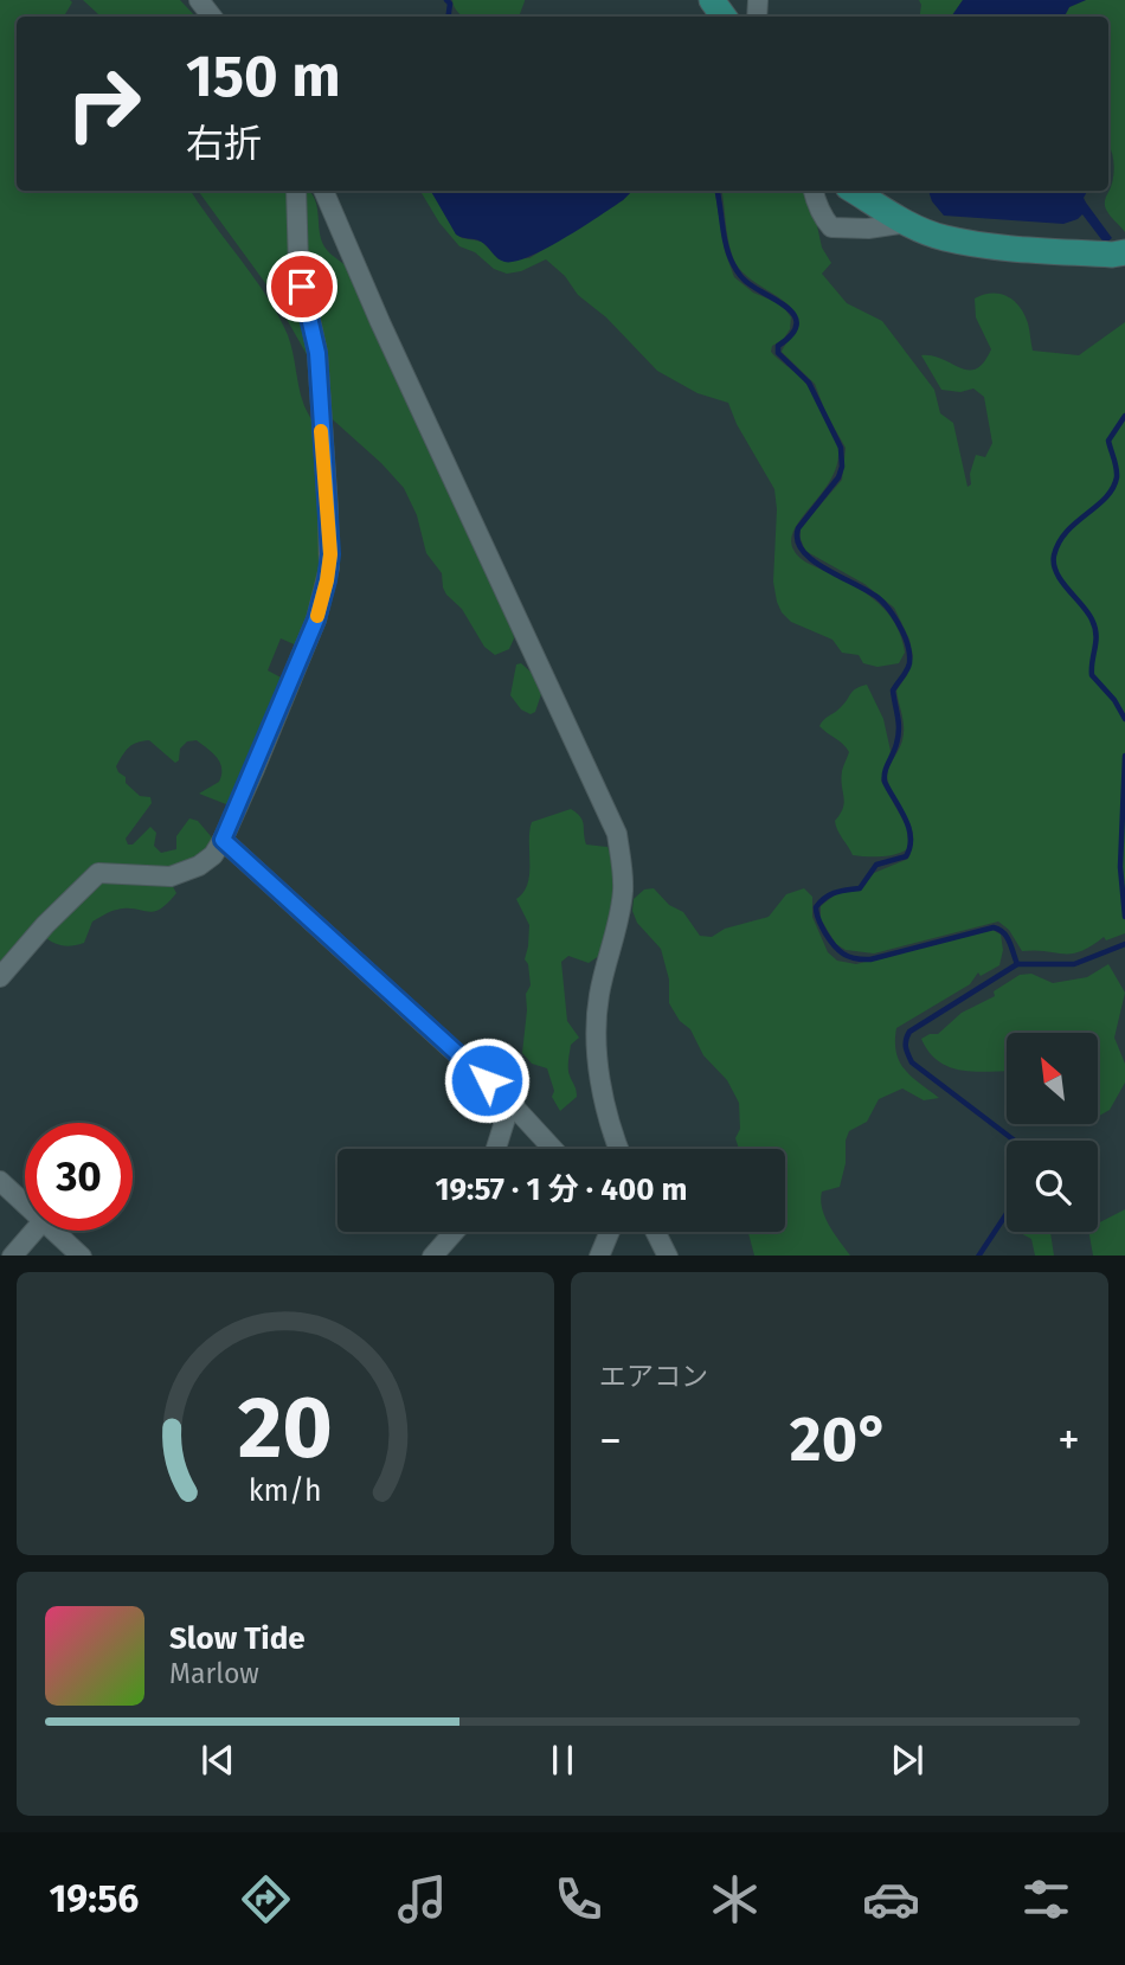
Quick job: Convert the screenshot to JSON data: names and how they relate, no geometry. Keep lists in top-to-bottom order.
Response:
{
  "north": "top left",
  "page": {
    "turn": ["150 m", "右折"],
    "limit": "30",
    "trip": "19:57 · 1 分 · 400 m",
    "tile": "エアコン",
    "heat": ["−", "20°", "+"],
    "song": ["Slow Tide", "Marlow"],
    "tabs": "19:56",
    "gauge": ["20", "km/h"]
  }
}
